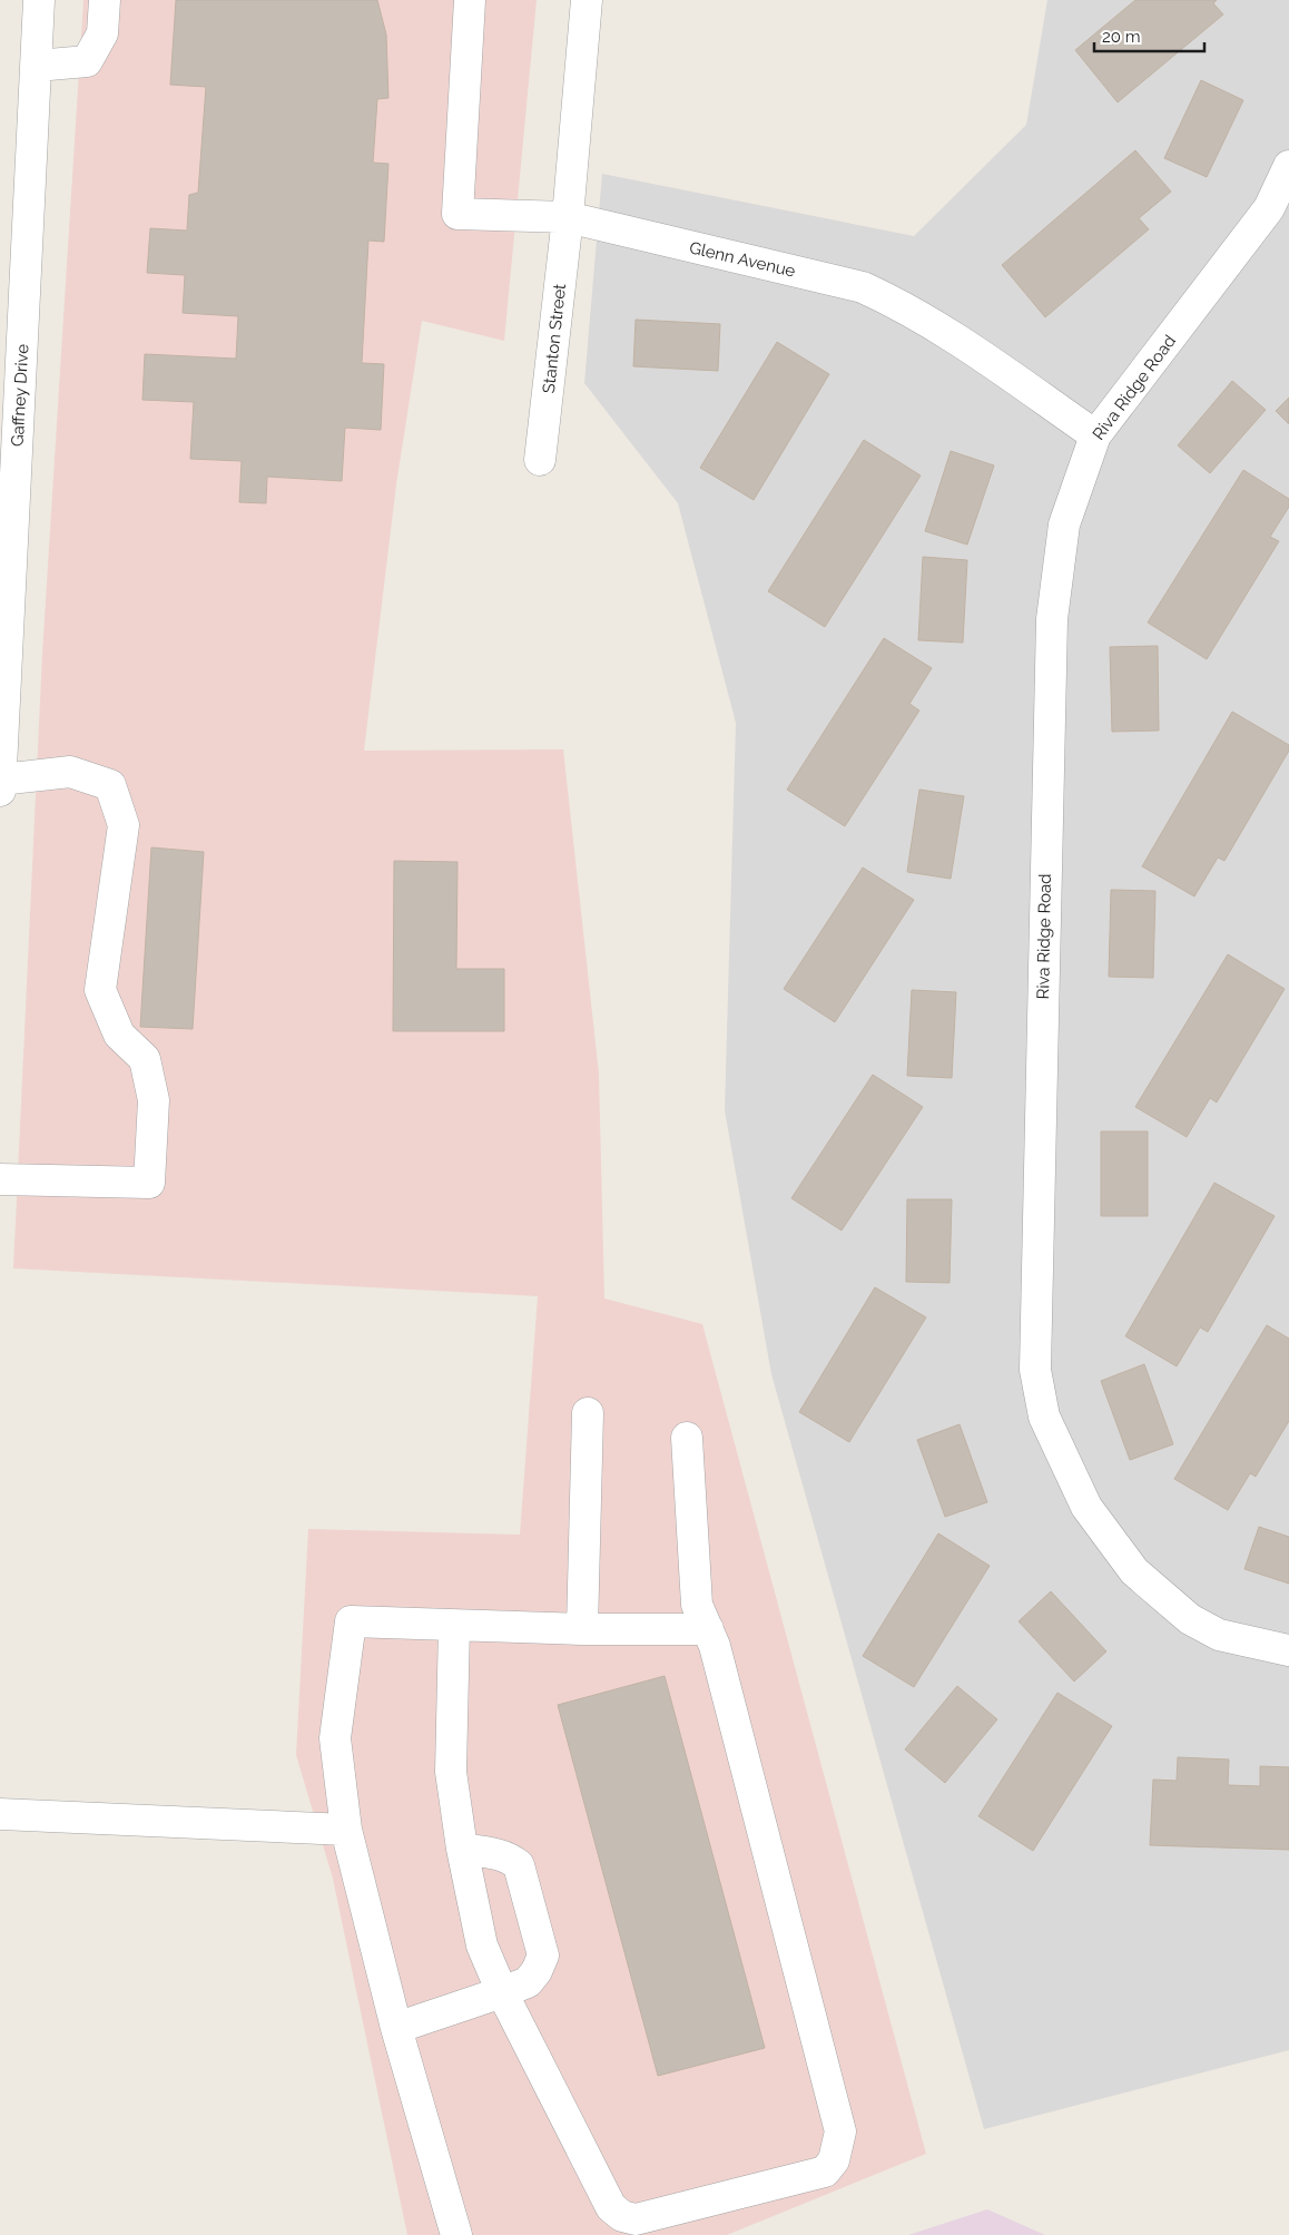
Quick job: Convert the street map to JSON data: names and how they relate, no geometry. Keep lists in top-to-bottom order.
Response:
{
  "streets": {
    "street": [
      "Glenn Avenue",
      "Stanton Street",
      "Riva Ridge Road",
      "Gaffney Drive"
    ]
  },
  "crossings": [
    ["Glenn Avenue", "Stanton Street"],
    ["Glenn Avenue", "Riva Ridge Road"]
  ],
  "scale_bar": "20 m"
}
